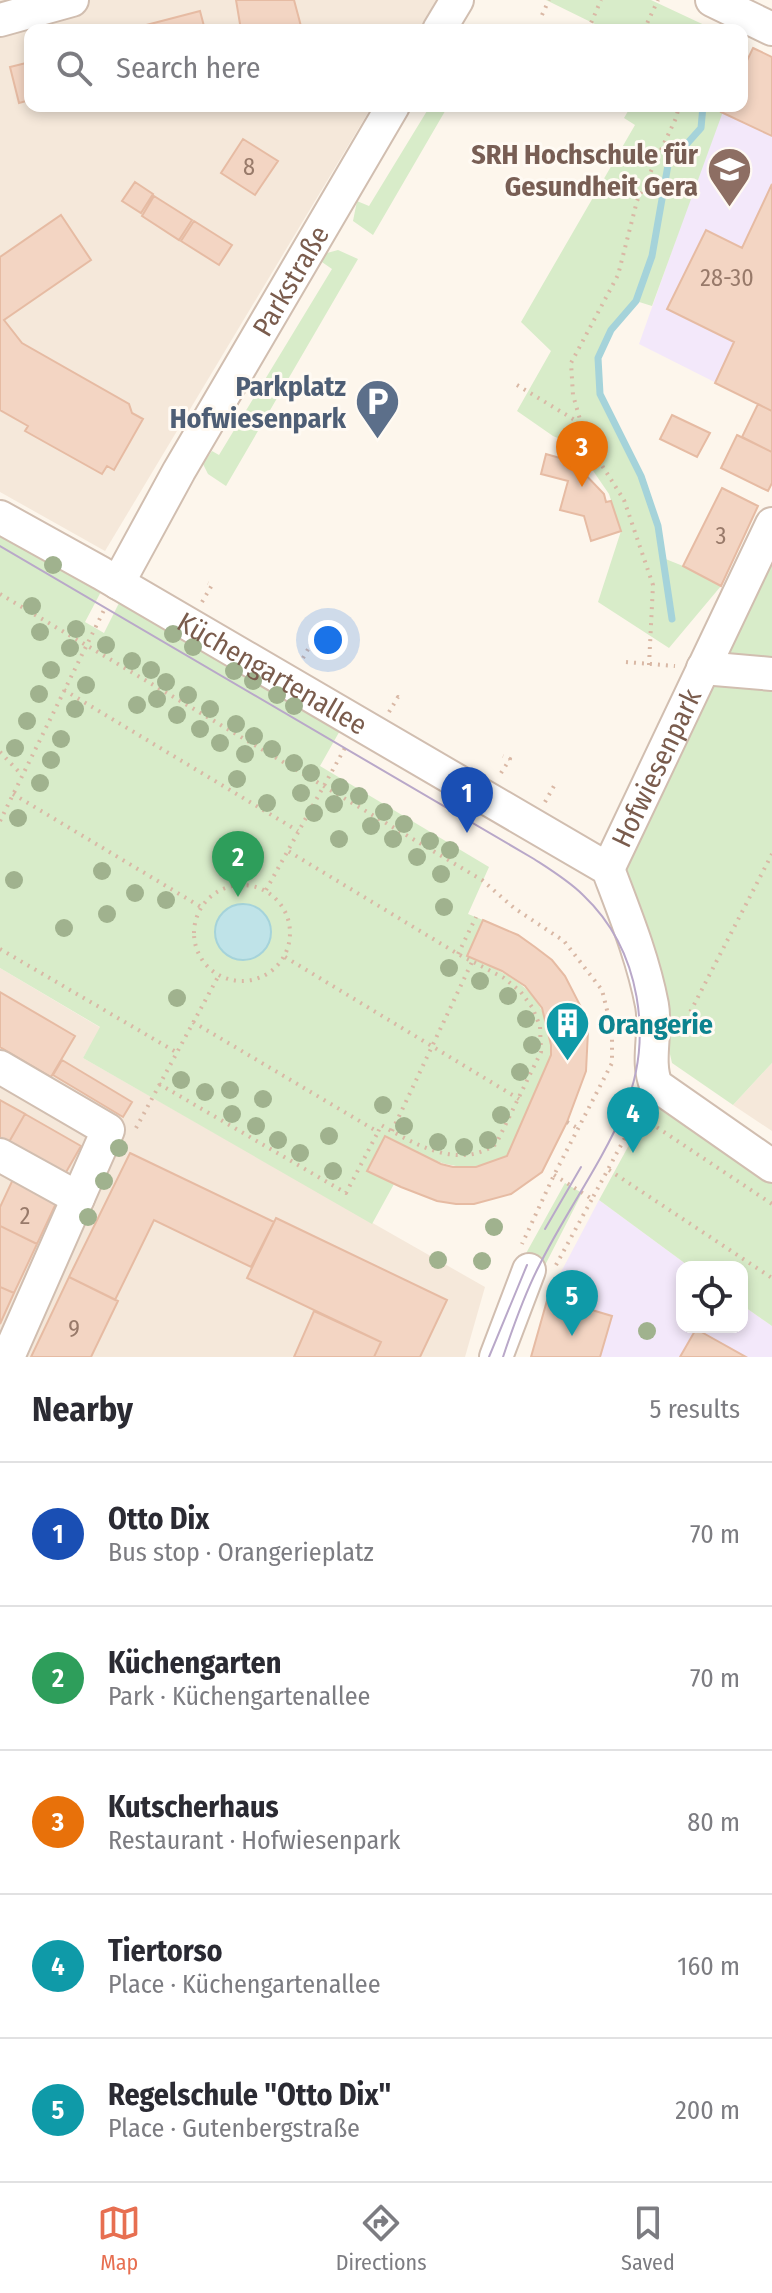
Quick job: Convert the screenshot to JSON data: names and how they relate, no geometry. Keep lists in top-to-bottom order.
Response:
{
  "streets": {
    "street": ["Parkstraße", "Küchengartenallee", "Hofwiesenpark"]
  },
  "crossings": [
    ["Parkstraße", "Küchengartenallee"],
    ["Küchengartenallee", "Hofwiesenpark"]
  ],
  "places": {
    "school or university": ["SRH Hochschule für Gesundheit Gera"],
    "parking": ["Parkplatz Hofwiesenpark"],
    "building": ["Orangerie"]
  },
  "house_numbers": [
    "8",
    "28-30",
    "3",
    "2",
    "9"
  ],
  "page": {
    "search": "Search here",
    "pins": [
      "3",
      "1",
      "2",
      "4",
      "5"
    ],
    "heading": ["Nearby", "5 results"],
    "list": [
      {
        "mark": "1",
        "name": "Otto Dix",
        "note": "Bus stop · Orangerieplatz",
        "value": "70 m"
      },
      {
        "mark": "2",
        "name": "Küchengarten",
        "note": "Park · Küchengartenallee",
        "value": "70 m"
      },
      {
        "mark": "3",
        "name": "Kutscherhaus",
        "note": "Restaurant · Hofwiesenpark",
        "value": "80 m"
      },
      {
        "mark": "4",
        "name": "Tiertorso",
        "note": "Place · Küchengartenallee",
        "value": "160 m"
      },
      {
        "mark": "5",
        "name": "Regelschule \"Otto Dix\"",
        "note": "Place · Gutenbergstraße",
        "value": "200 m"
      }
    ],
    "nav": ["Map", "Directions", "Saved"]
  }
}
